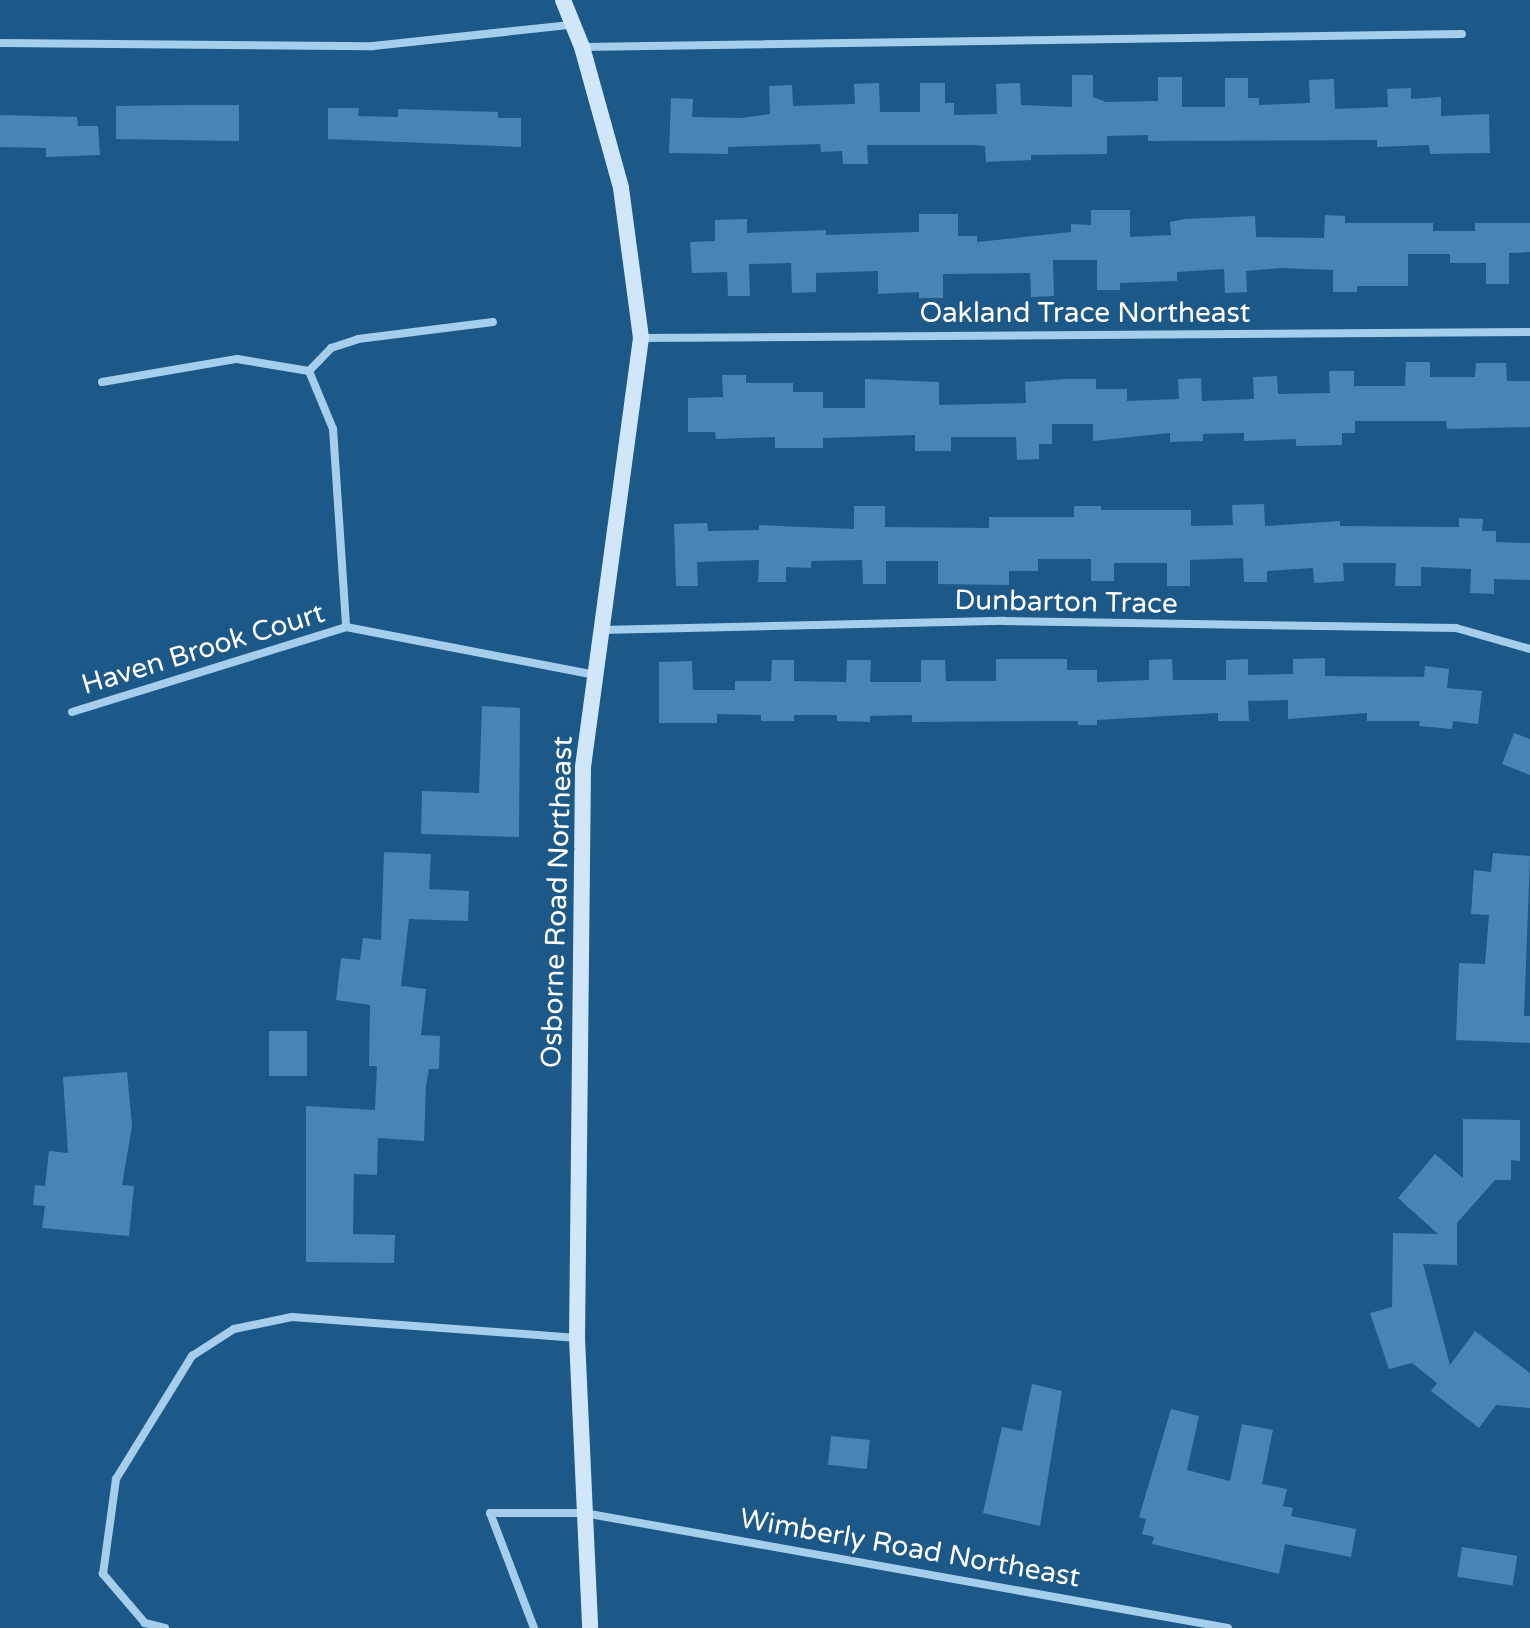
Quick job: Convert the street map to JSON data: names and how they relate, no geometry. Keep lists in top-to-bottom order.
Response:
{
  "streets": {
    "street": [
      "Oakland Trace Northeast",
      "Dunbarton Trace",
      "Haven Brook Court",
      "Osborne Road Northeast",
      "Wimberly Road Northeast"
    ]
  },
  "crossings": [
    ["Oakland Trace Northeast", "Osborne Road Northeast"],
    ["Dunbarton Trace", "Osborne Road Northeast"],
    ["Osborne Road Northeast", "Wimberly Road Northeast"]
  ]
}
